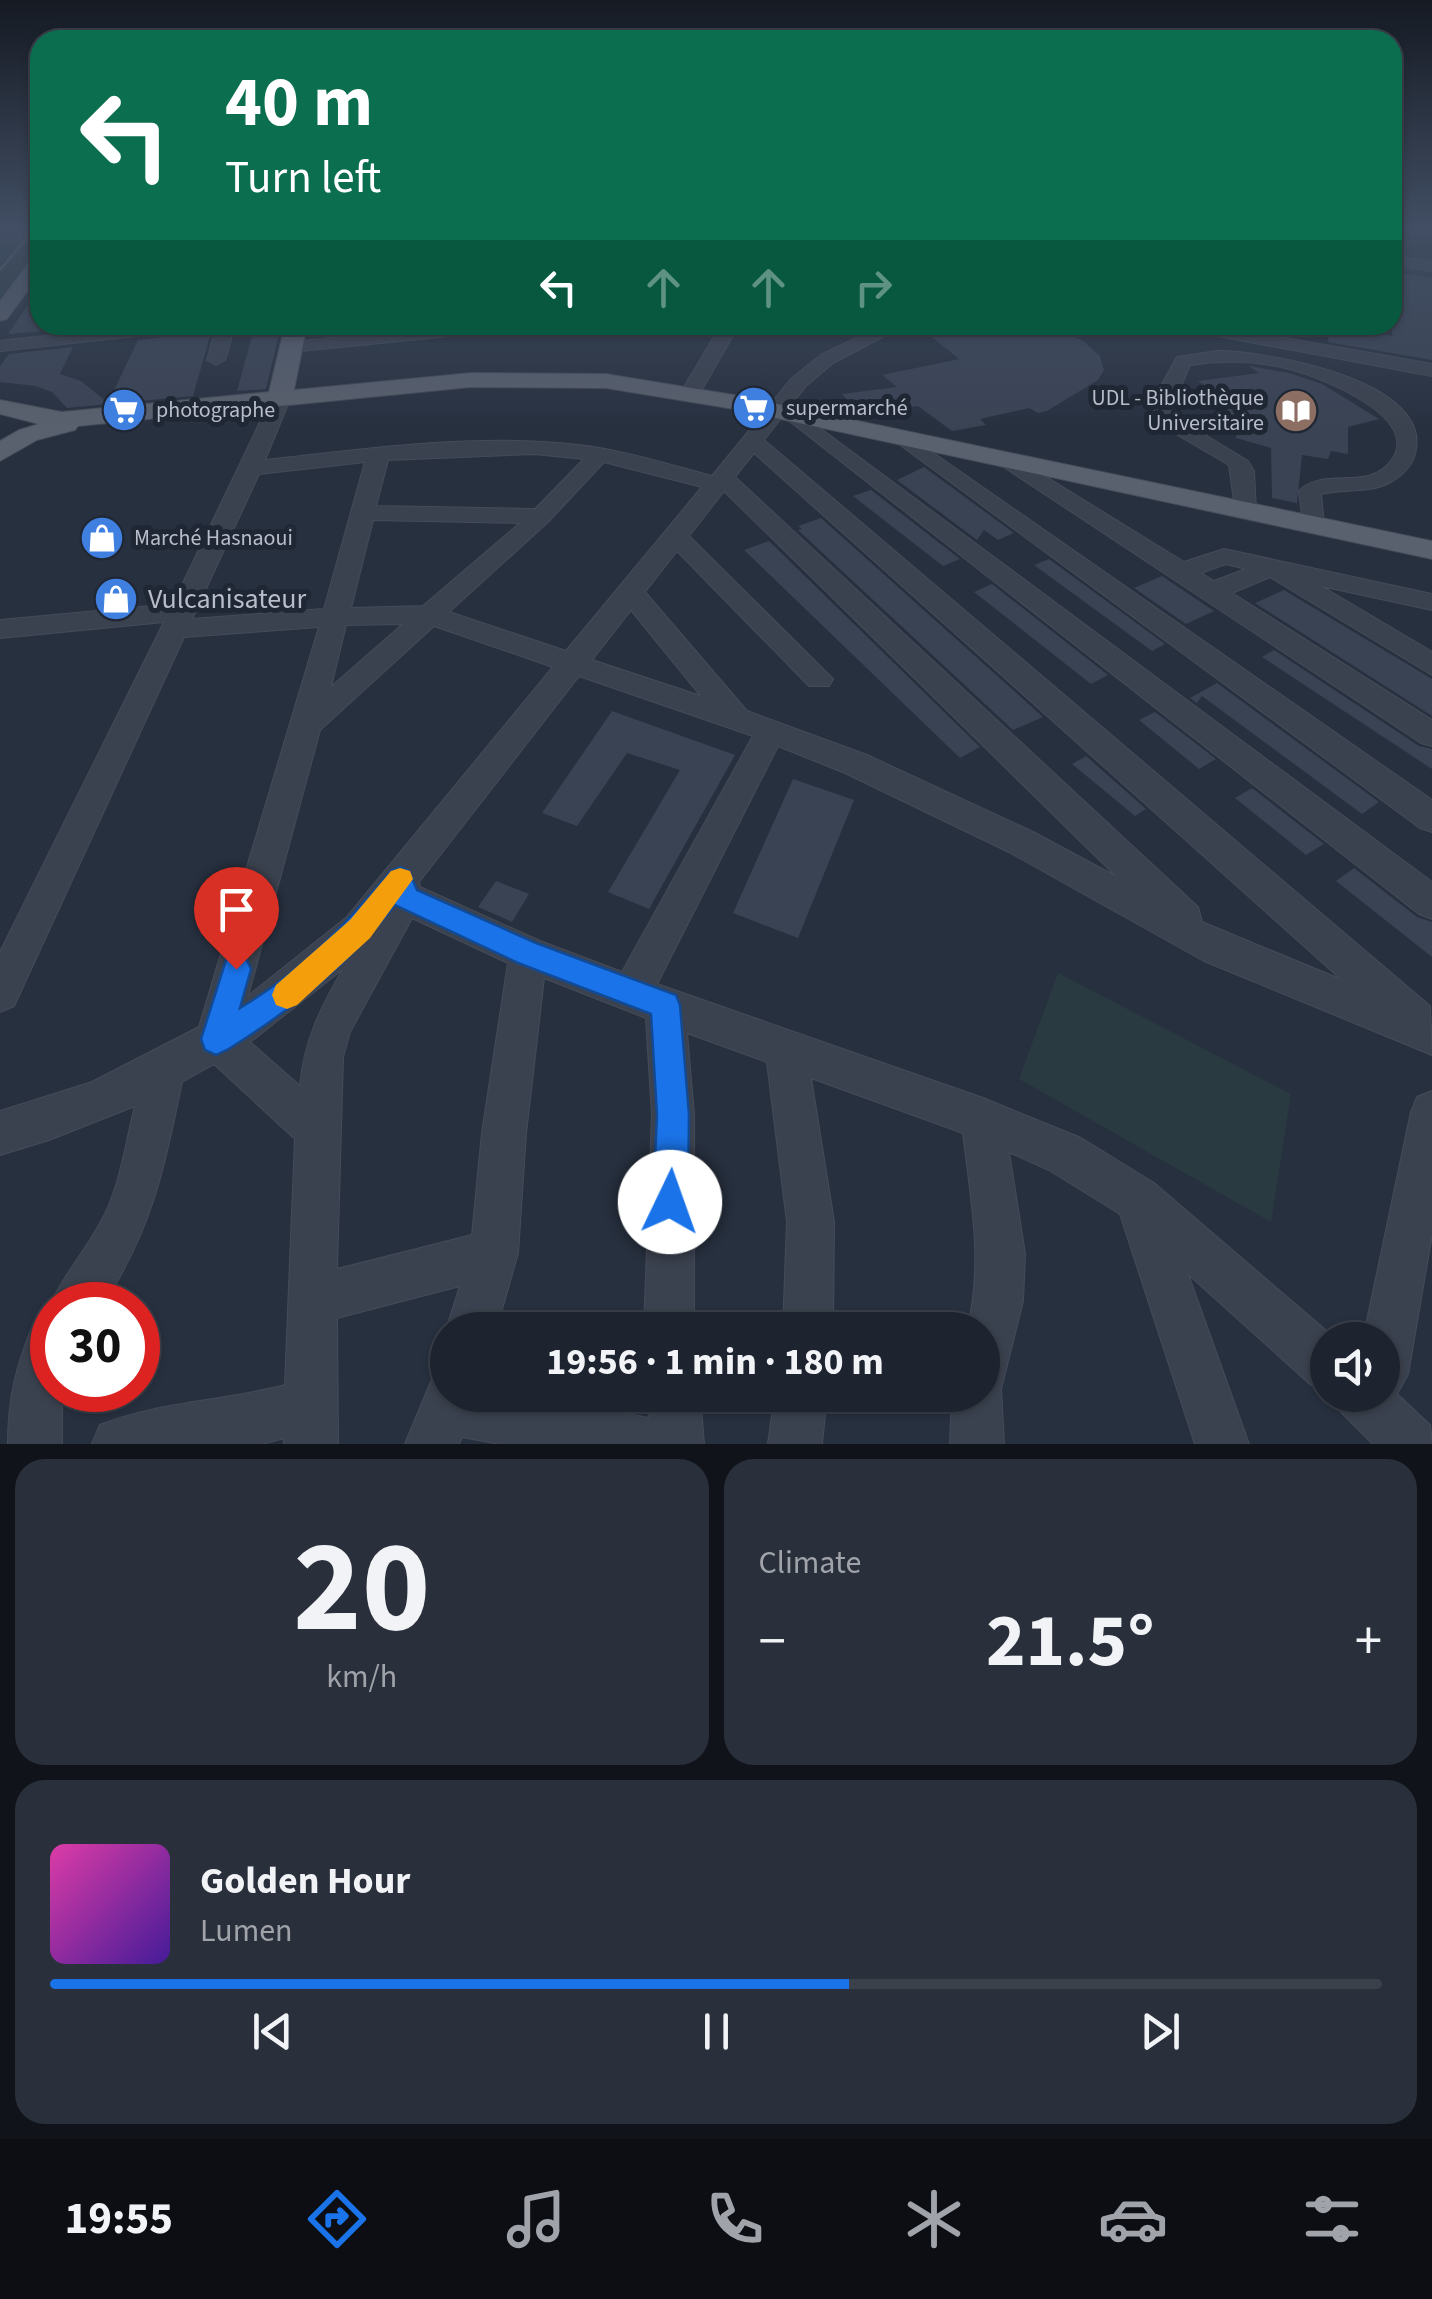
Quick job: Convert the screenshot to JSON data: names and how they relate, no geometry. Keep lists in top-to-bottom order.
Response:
{
  "places": {
    "supermarket": ["supermarché", "photographe"],
    "library": ["UDL - Bibliothèque Universitaire"],
    "shop": ["Marché Hasnaoui", "Vulcanisateur"]
  },
  "page": {
    "turn": ["40 m", "Turn left"],
    "limit": "30",
    "trip": "19:56 · 1 min · 180 m",
    "tile": [
      ["20", "km/h"],
      "Climate"
    ],
    "heat": ["−", "21.5°", "+"],
    "song": ["Golden Hour", "Lumen"],
    "tabs": "19:55"
  }
}
